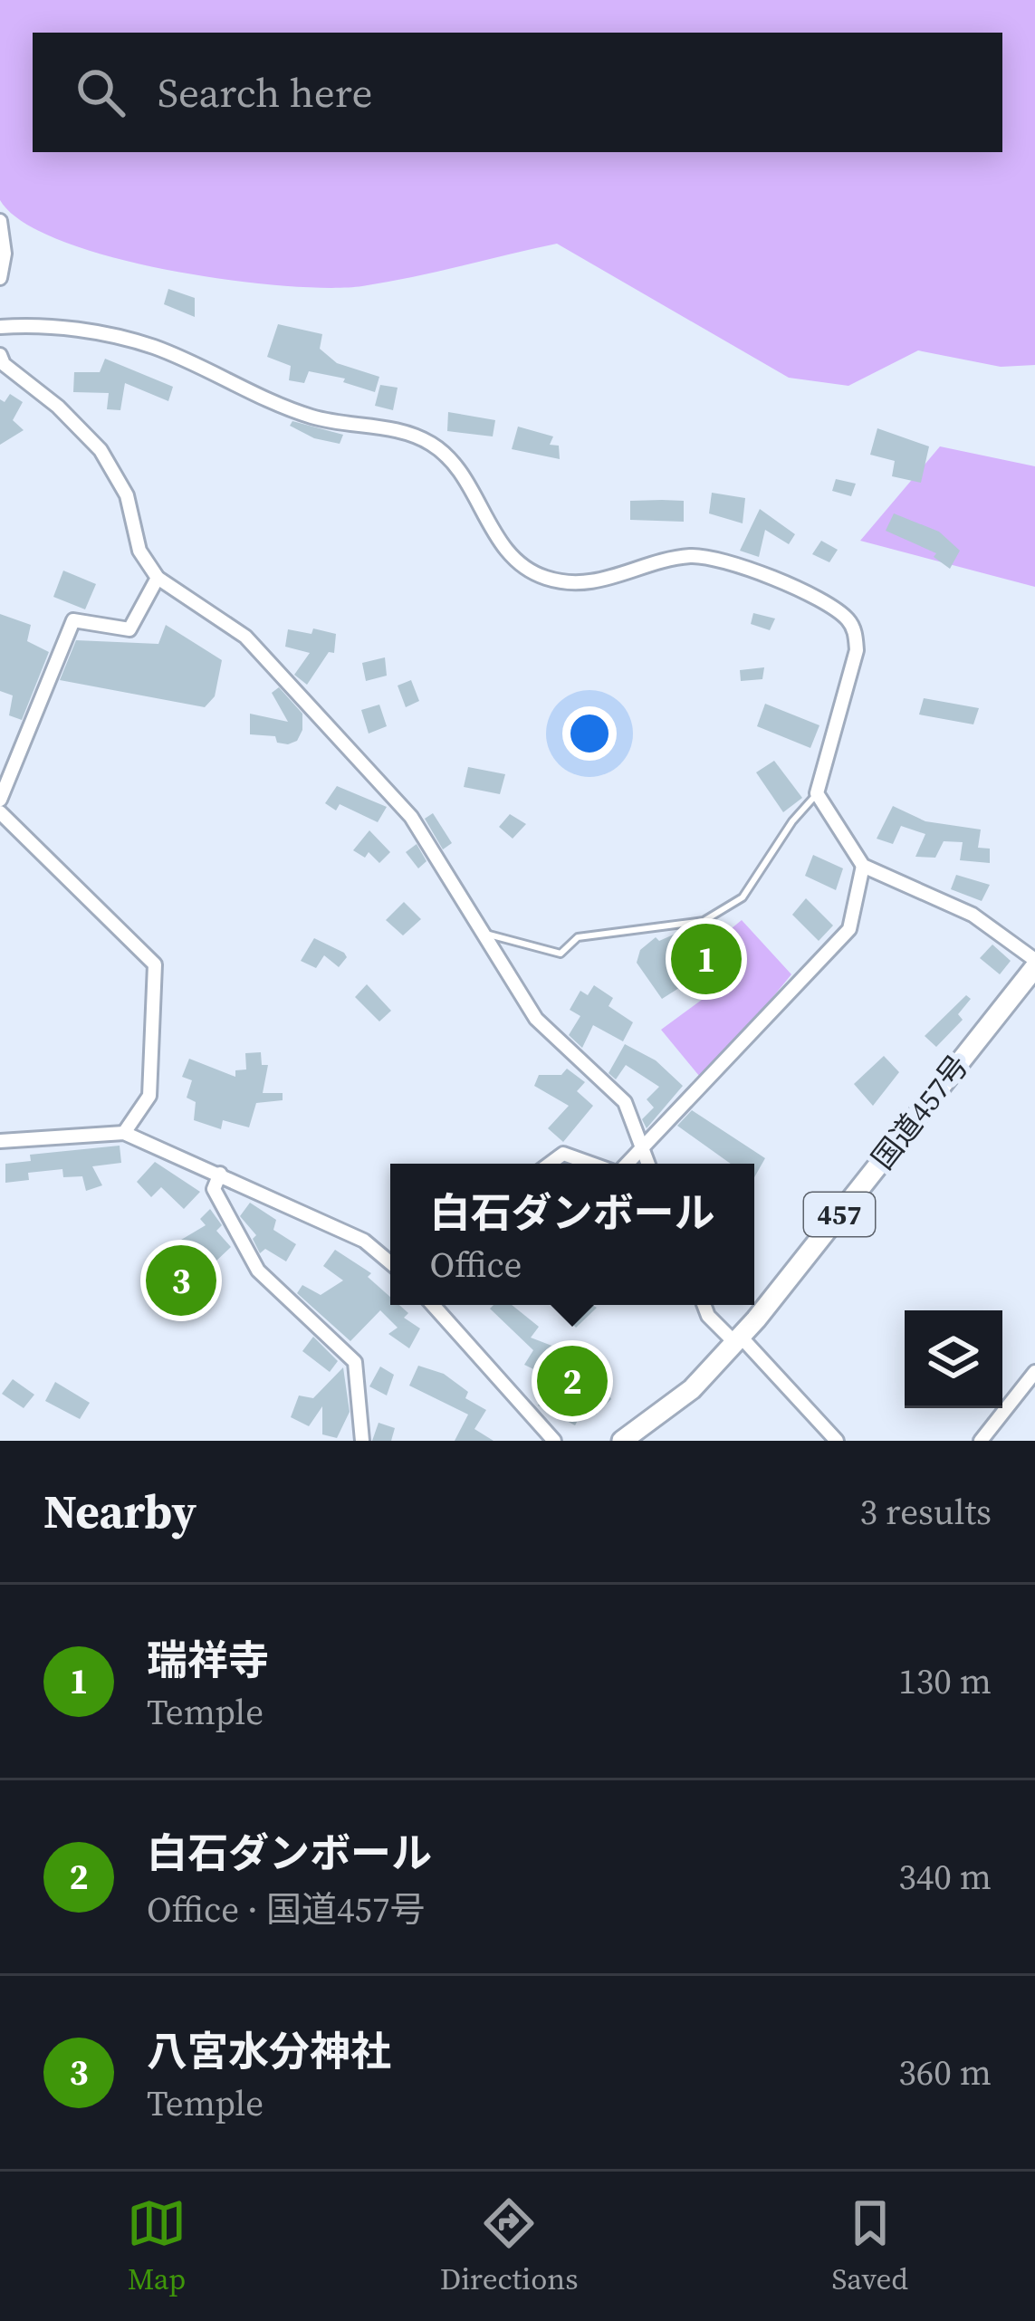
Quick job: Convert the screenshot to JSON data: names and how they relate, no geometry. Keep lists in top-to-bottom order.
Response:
{
  "streets": {
    "highway": ["国道457号", "457"]
  },
  "page": {
    "search": "Search here",
    "pins": ["1", "3", "2"],
    "popup": ["白石ダンボール", "Office"],
    "heading": ["Nearby", "3 results"],
    "list": [
      {
        "mark": "1",
        "name": "瑞祥寺",
        "note": "Temple",
        "value": "130 m"
      },
      {
        "mark": "2",
        "name": "白石ダンボール",
        "note": "Office · 国道457号",
        "value": "340 m"
      },
      {
        "mark": "3",
        "name": "八宮水分神社",
        "note": "Temple",
        "value": "360 m"
      }
    ],
    "nav": ["Map", "Directions", "Saved"]
  }
}
